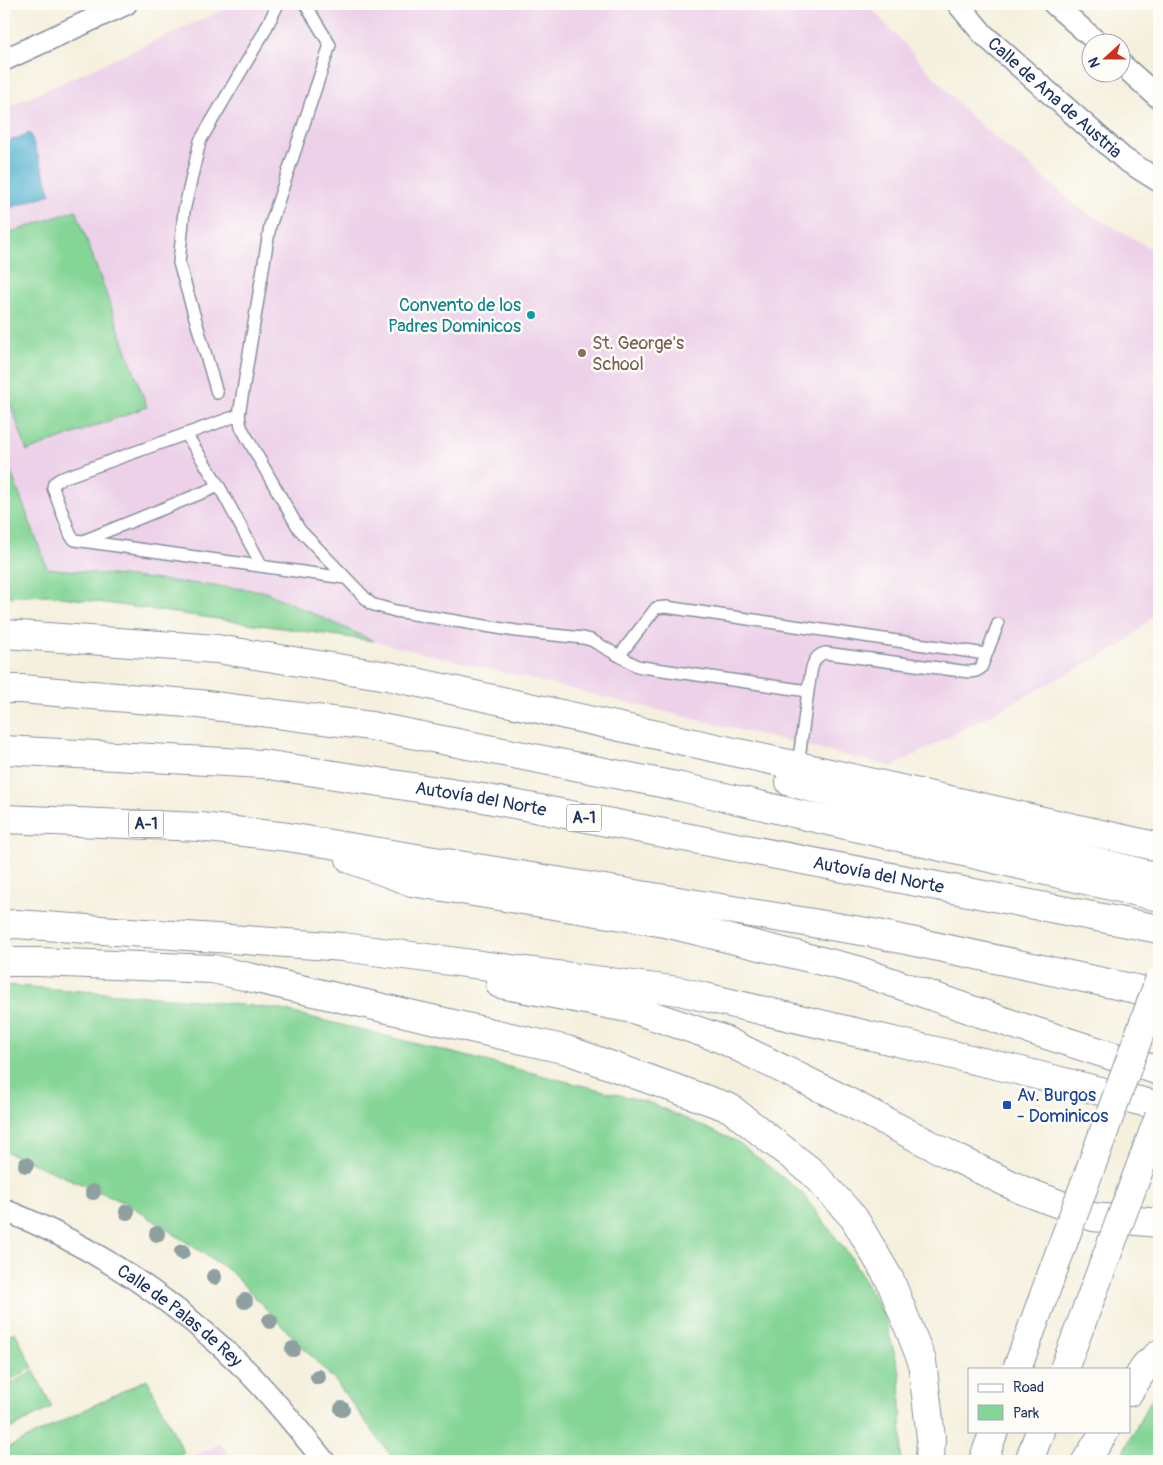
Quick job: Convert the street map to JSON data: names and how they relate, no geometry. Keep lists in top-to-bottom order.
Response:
{
  "streets": {
    "main road": ["Autovía del Norte", "A-1"],
    "street": ["Calle de Ana de Austria", "Calle de Palas de Rey"]
  },
  "places": {
    "other": ["Convento de los Padres Dominicos", "St. George's School"],
    "transit": ["Av. Burgos - Dominicos"]
  },
  "legend": ["Road", "Park"],
  "north": "left"
}
